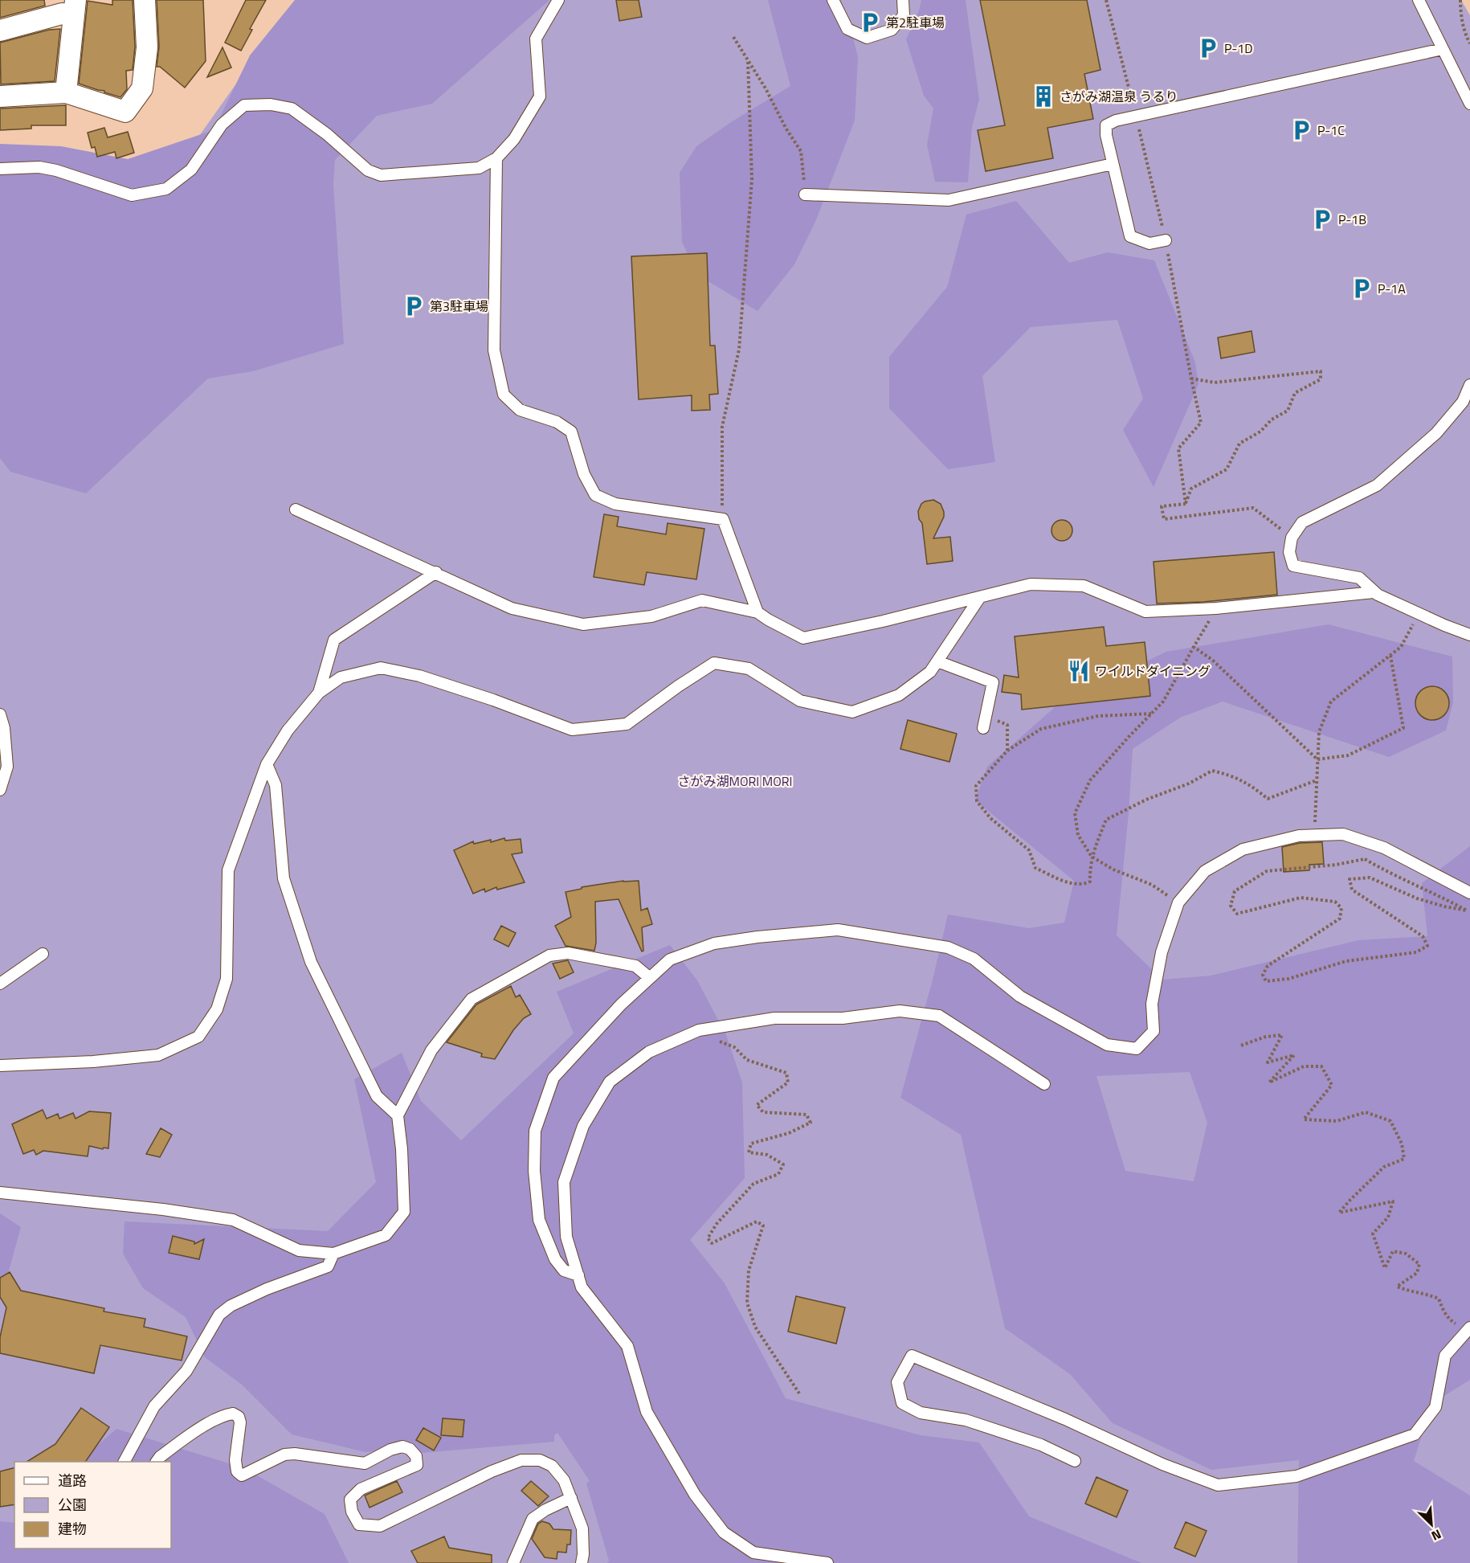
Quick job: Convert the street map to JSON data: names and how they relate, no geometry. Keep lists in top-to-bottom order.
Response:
{
  "parks": ["さがみ湖MORI MORI"],
  "places": {
    "parking": [
      "第2駐車場",
      "P-1D",
      "P-1C",
      "P-1B",
      "P-1A",
      "第3駐車場"
    ],
    "building": ["さがみ湖温泉 うるり"],
    "restaurant": ["ワイルドダイニング"]
  },
  "legend": ["道路", "公園", "建物"],
  "north": "bottom right"
}
